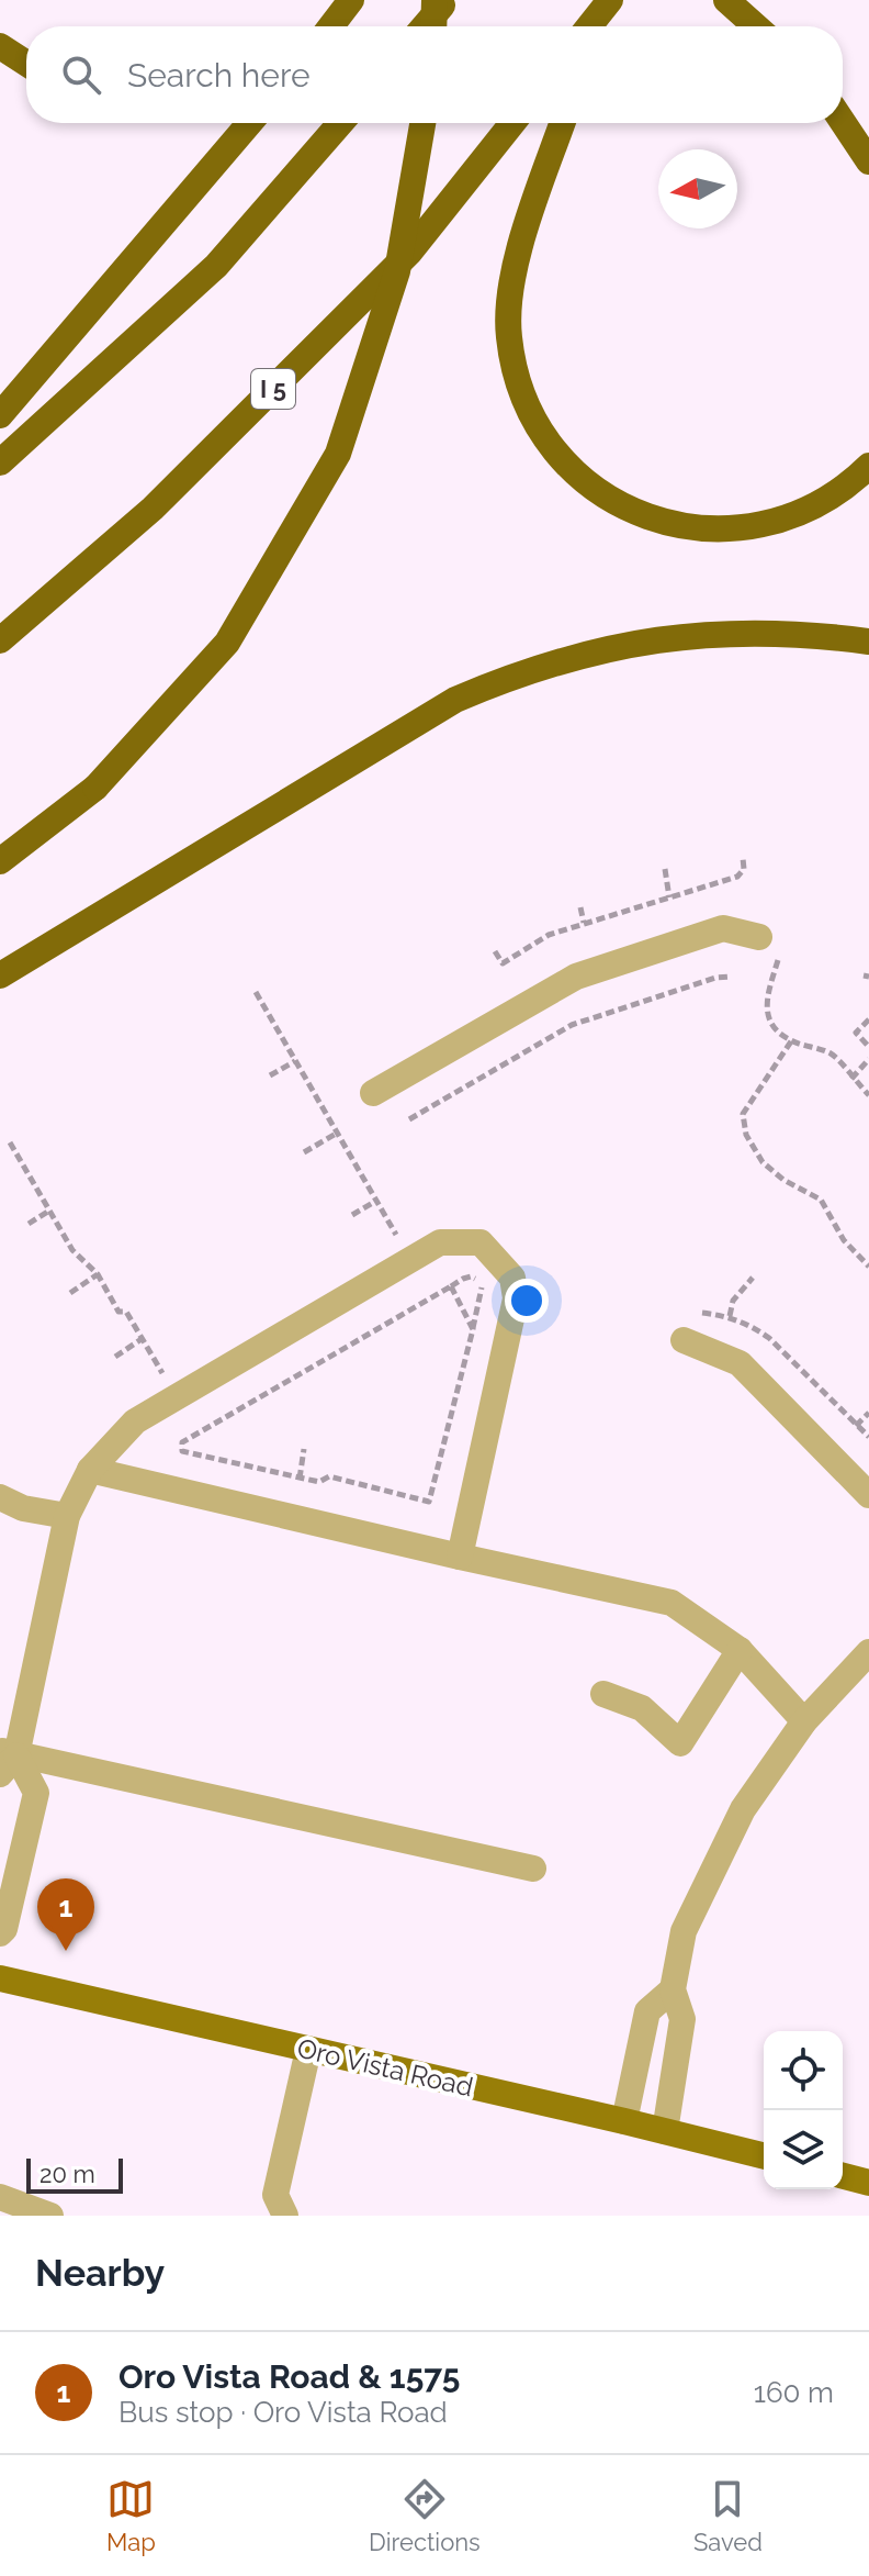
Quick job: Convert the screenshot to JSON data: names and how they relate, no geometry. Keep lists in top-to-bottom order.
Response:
{
  "streets": {
    "highway": ["I 5"],
    "main road": ["Oro Vista Road"]
  },
  "scale_bar": "20 m",
  "north": "left",
  "page": {
    "search": "Search here",
    "pins": "1",
    "scale": "20 m",
    "heading": "Nearby",
    "list": [
      {
        "mark": "1",
        "name": "Oro Vista Road & 1575",
        "note": "Bus stop · Oro Vista Road",
        "value": "160 m"
      }
    ],
    "nav": ["Map", "Directions", "Saved"]
  }
}
